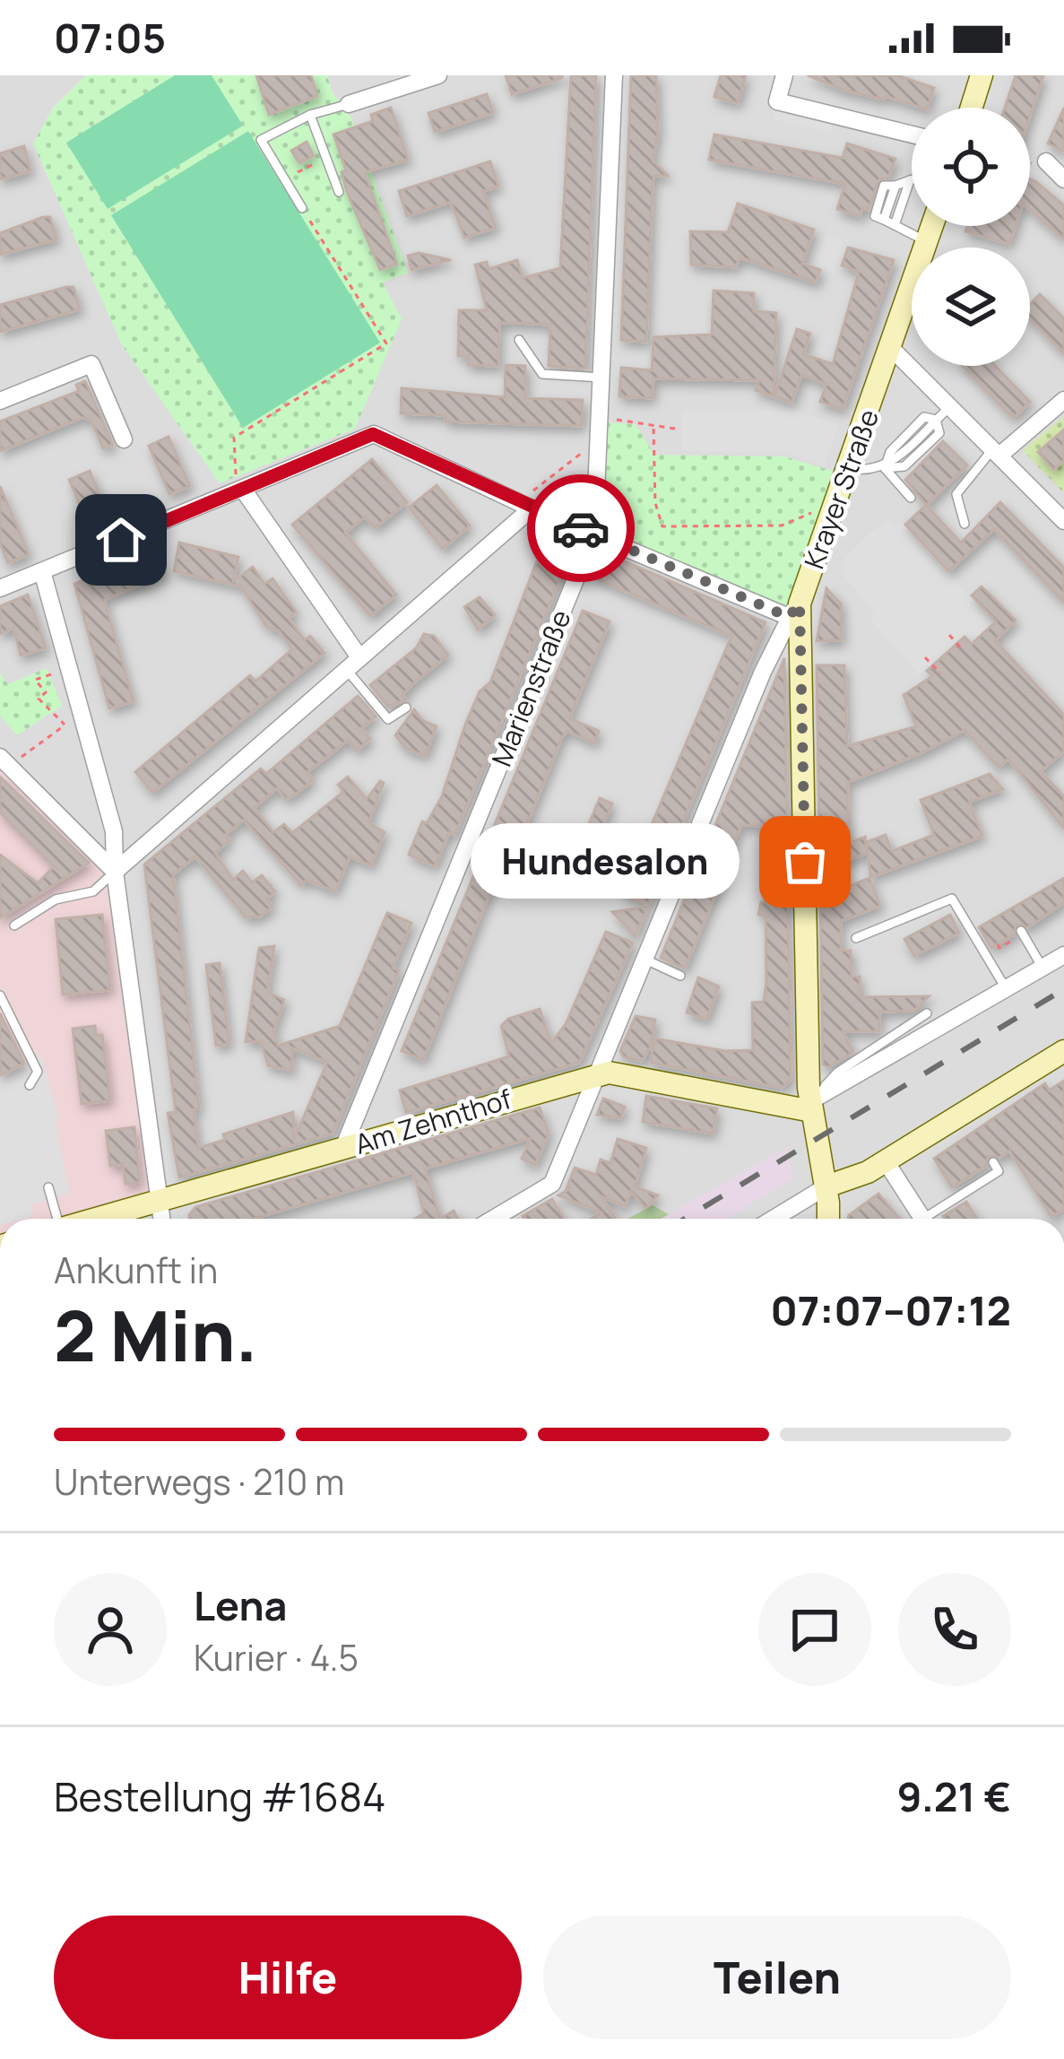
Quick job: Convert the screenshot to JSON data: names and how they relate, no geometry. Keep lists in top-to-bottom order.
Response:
{
  "streets": {
    "main road": ["Krayer Straße", "Am Zehnthof"],
    "street": ["Marienstraße"]
  },
  "crossings": [
    ["Krayer Straße", "Am Zehnthof"],
    ["Marienstraße", "Am Zehnthof"]
  ],
  "places": ["Hundesalon"],
  "page": {
    "status": "07:05",
    "bubble": "Hundesalon",
    "heading": ["2 Min.", "Ankunft in", "07:07–07:12"],
    "panel": [
      "Lena",
      "Kurier · 4.5",
      "Bestellung #1684",
      "9.21 €"
    ],
    "bar": "Unterwegs · 210 m",
    "buttons": ["Hilfe", "Teilen"]
  }
}
